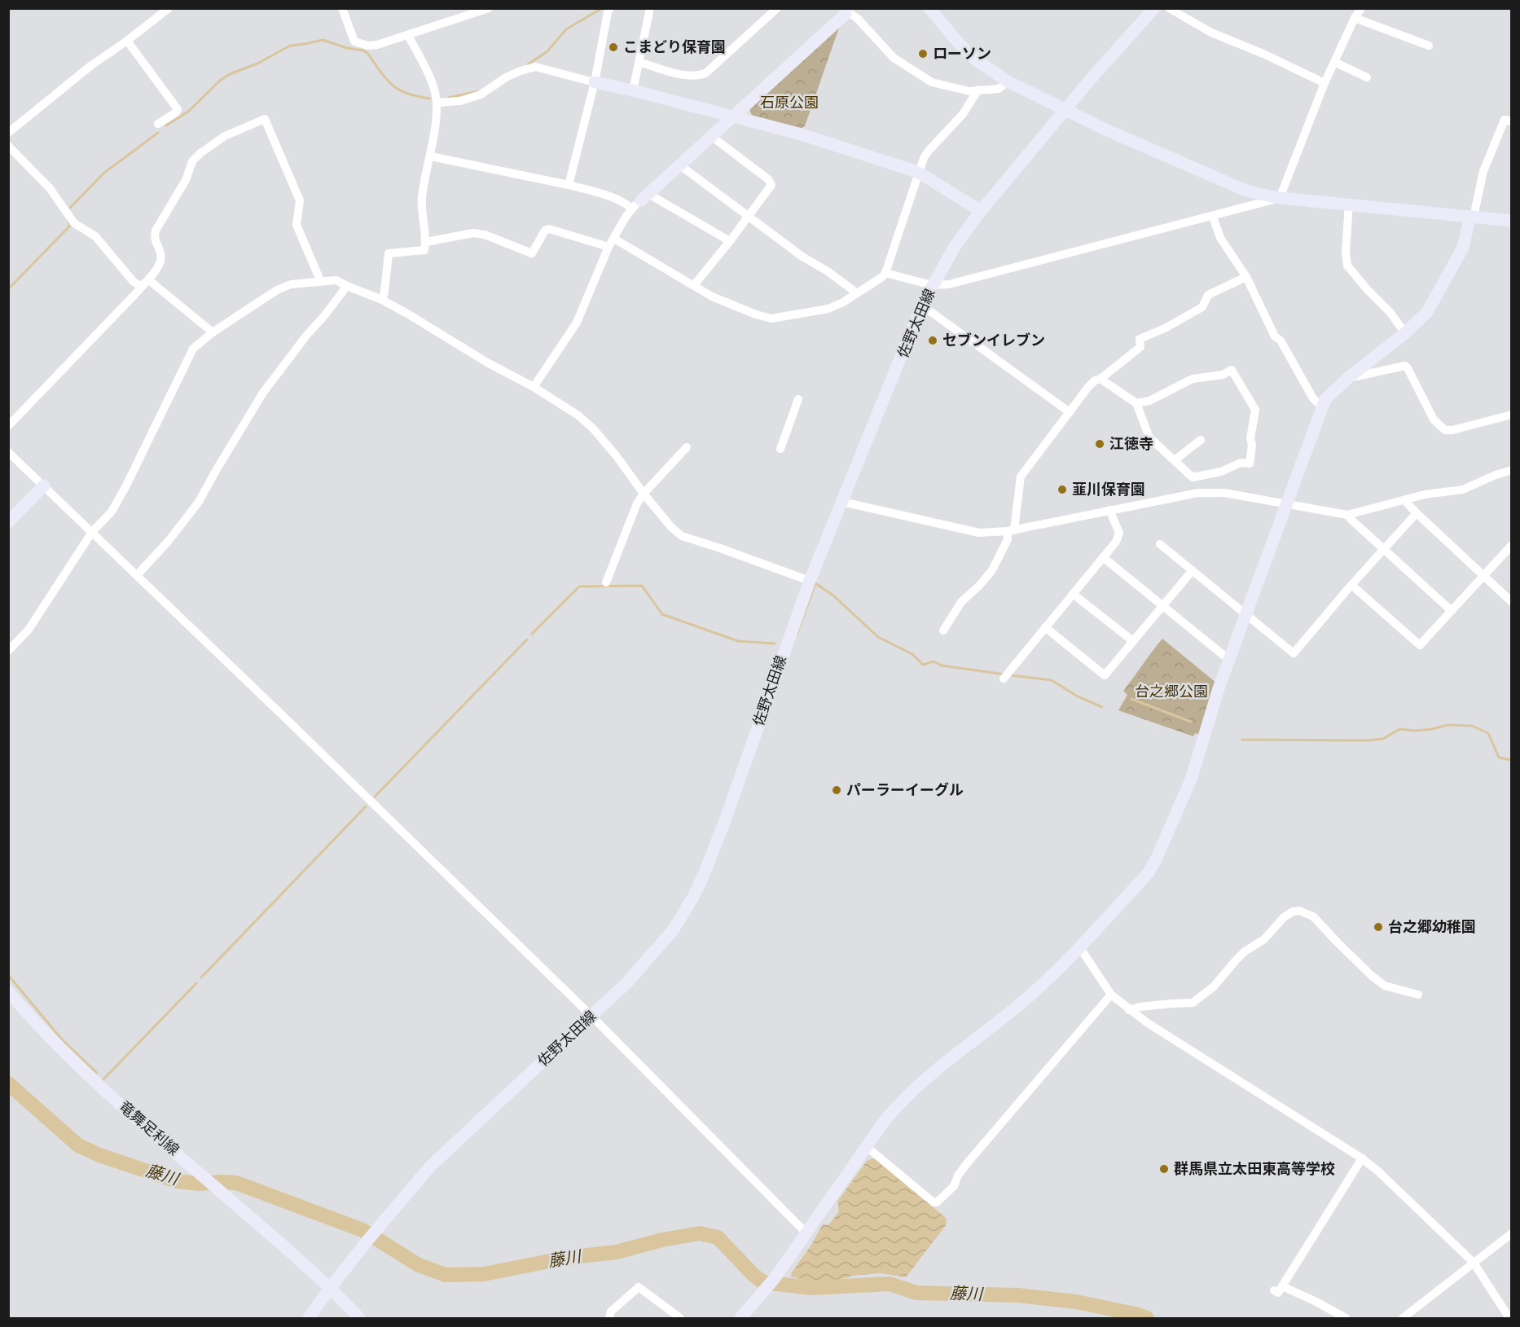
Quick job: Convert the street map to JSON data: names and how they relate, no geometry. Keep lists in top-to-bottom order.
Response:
{
  "streets": {
    "street": ["佐野太田線", "竜舞足利線"]
  },
  "crossings": [
    ["佐野太田線", "竜舞足利線"]
  ],
  "water": ["藤川"],
  "parks": ["石原公園", "台之郷公園"],
  "places": [
    "こまどり保育園",
    "ローソン",
    "セブンイレブン",
    "江徳寺",
    "韮川保育園",
    "パーラーイーグル",
    "台之郷幼稚園",
    "群馬県立太田東高等学校"
  ]
}
